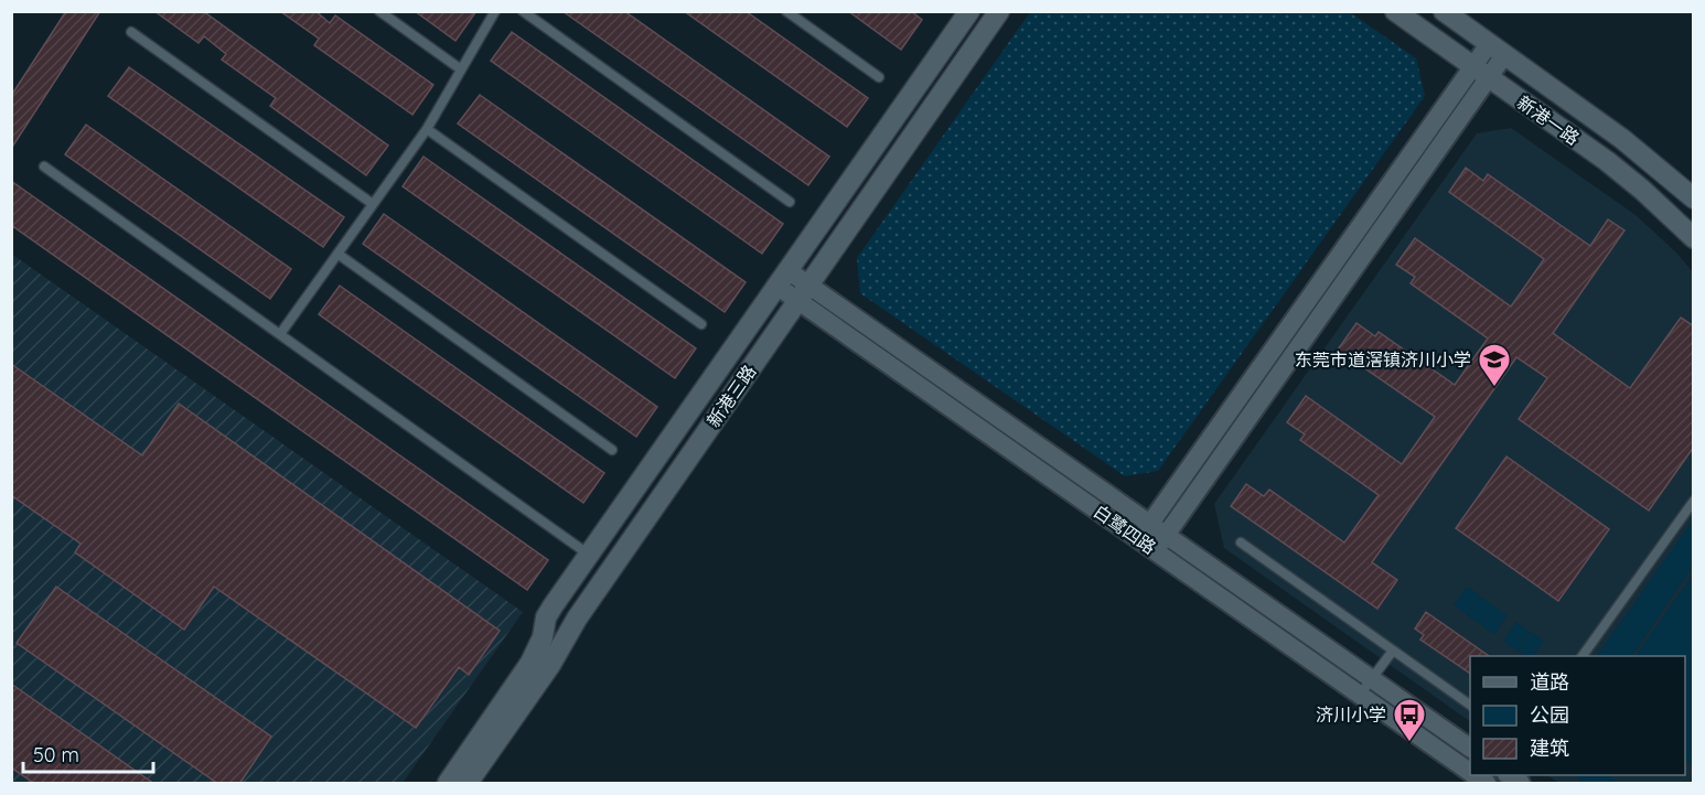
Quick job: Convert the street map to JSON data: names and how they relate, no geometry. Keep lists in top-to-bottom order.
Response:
{
  "streets": {
    "street": ["新港一路", "新港三路", "白鹭四路"]
  },
  "crossings": [
    ["新港三路", "白鹭四路"]
  ],
  "places": {
    "school or university": ["东莞市道滘镇济川小学"],
    "bus stop": ["济川小学"]
  },
  "legend": ["道路", "公园", "建筑"],
  "scale_bar": "50 m"
}
